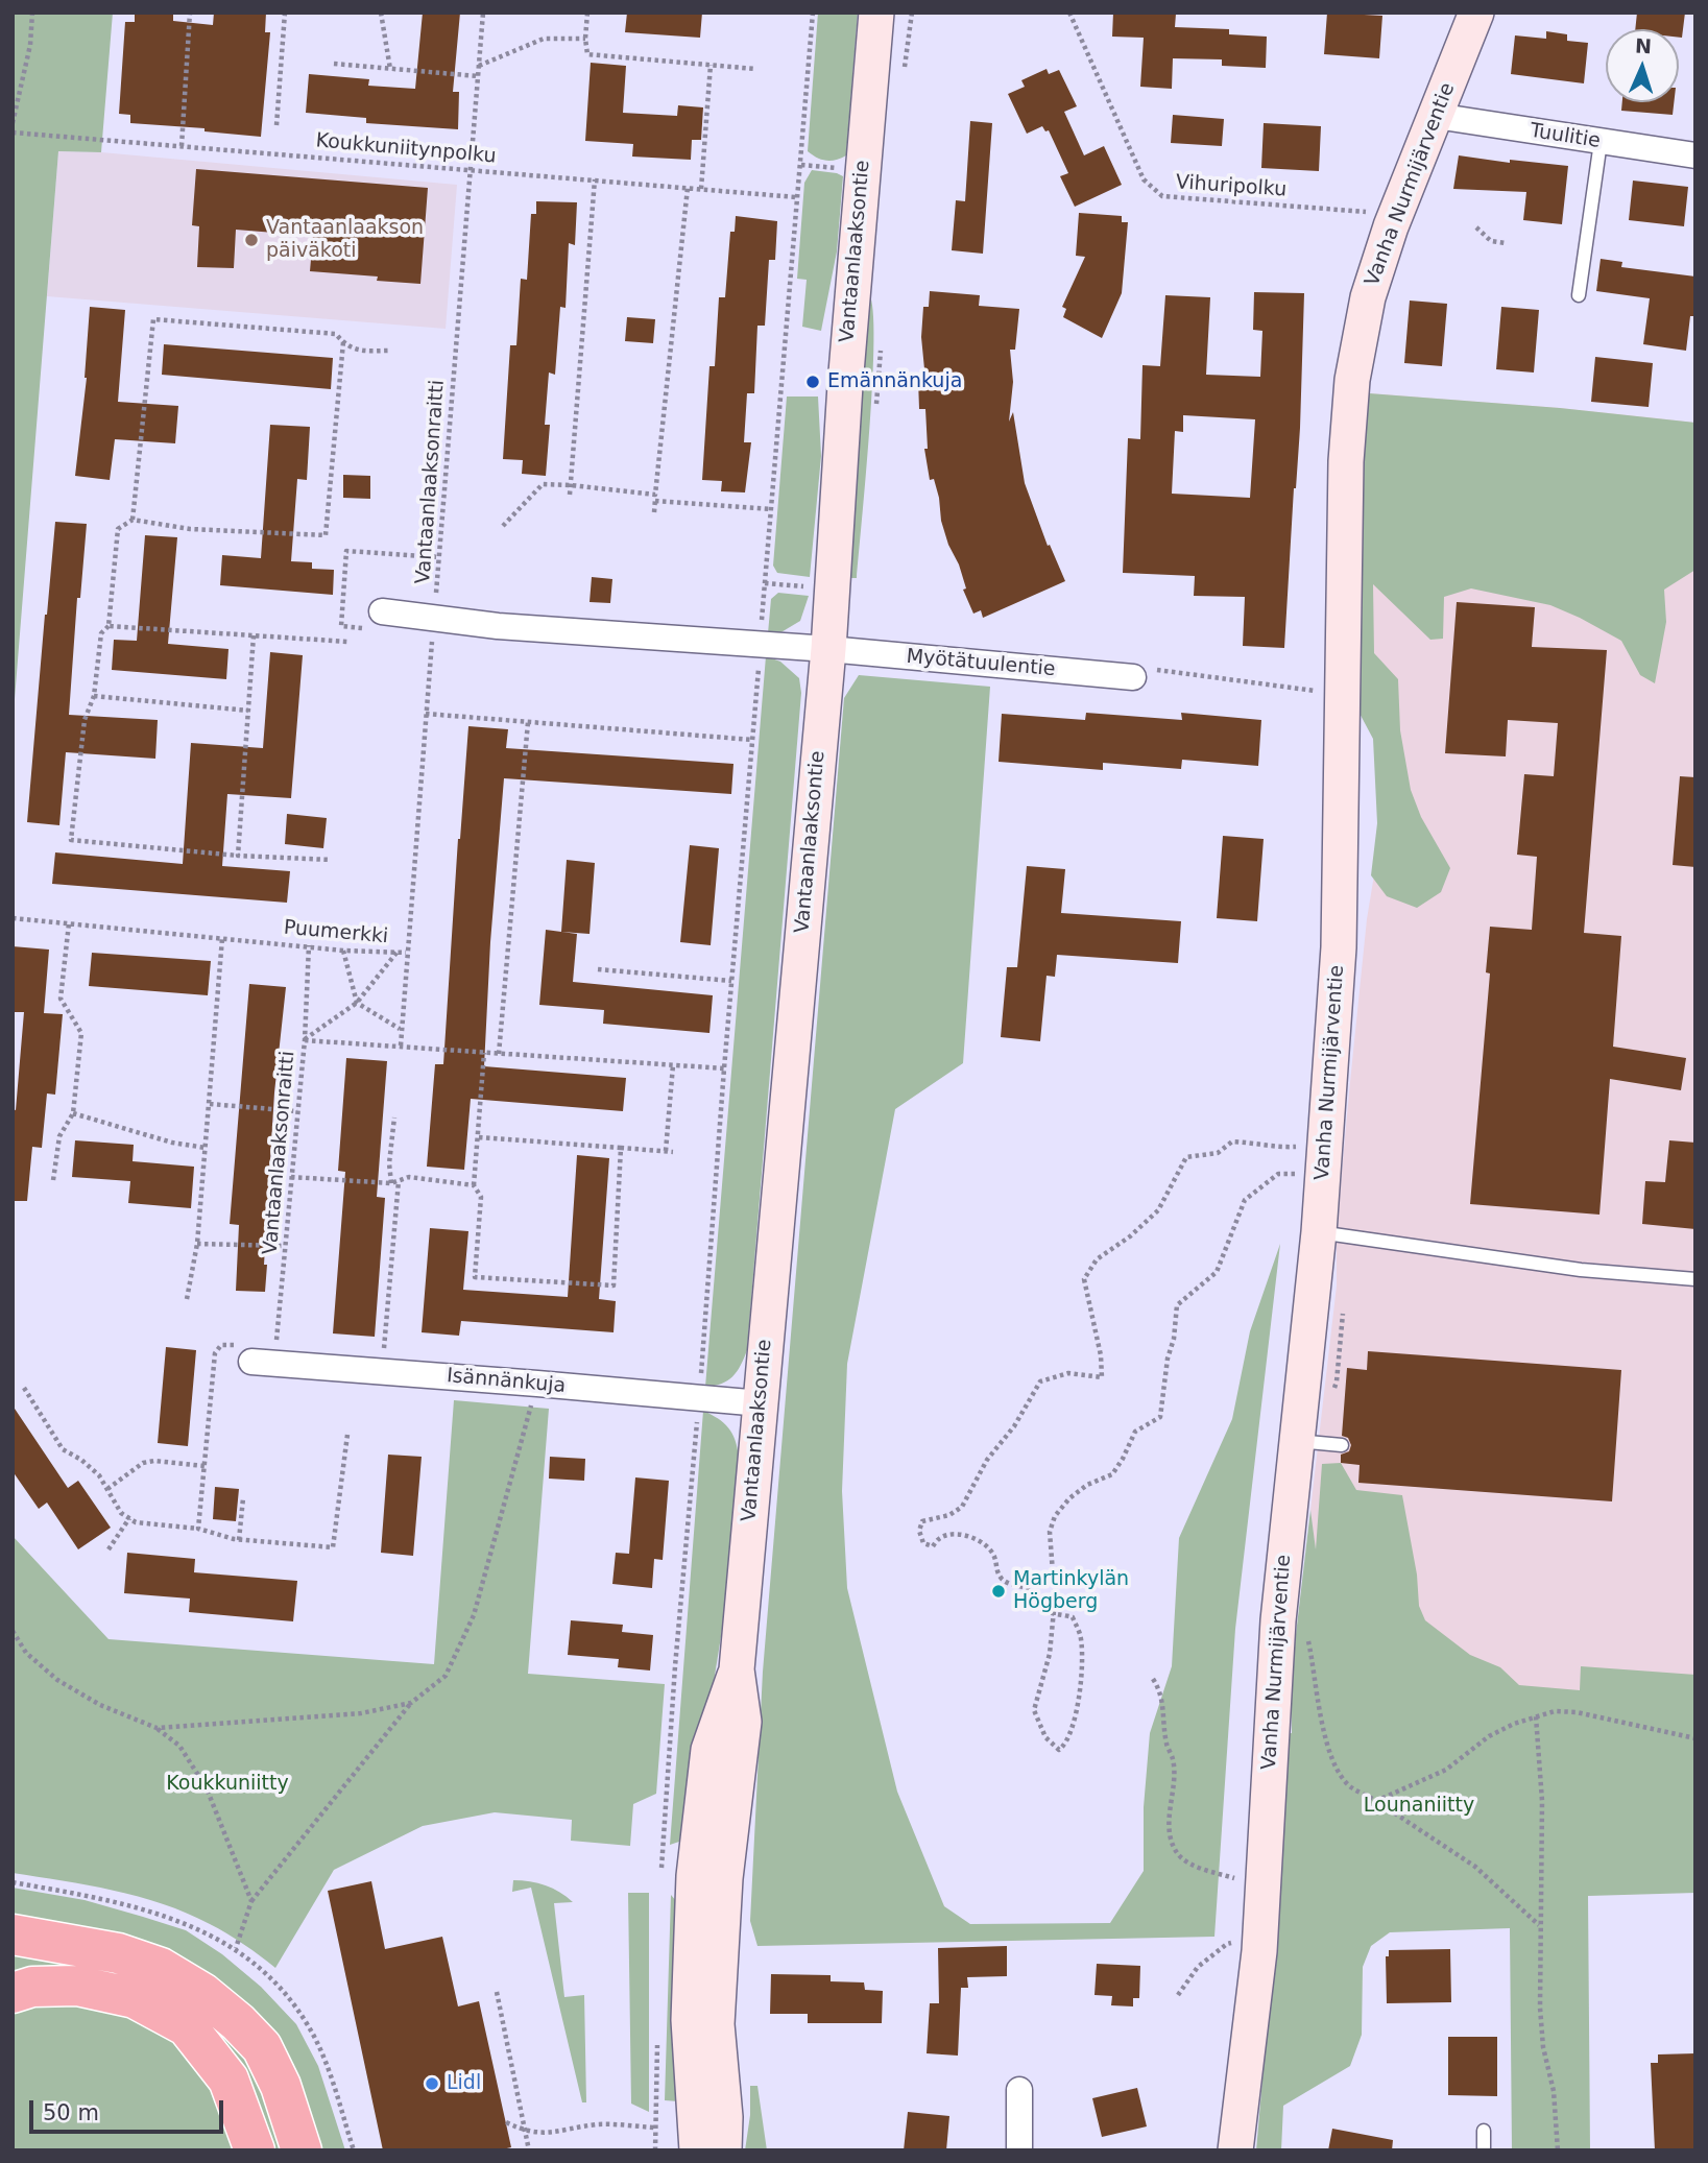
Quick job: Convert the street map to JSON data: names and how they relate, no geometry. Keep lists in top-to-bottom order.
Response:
{
  "streets": {
    "main road": ["Vanha Nurmijärventie", "Vantaanlaaksontie"],
    "street": ["Tuulitie", "Myötätuulentie", "Isännänkuja"],
    "path": [
      "Koukkuniitynpolku",
      "Vihuripolku",
      "Vantaanlaaksonraitti",
      "Puumerkki"
    ]
  },
  "crossings": [
    ["Tuulitie", "Vanha Nurmijärventie"],
    ["Koukkuniitynpolku", "Vantaanlaaksonraitti"],
    ["Vantaanlaaksontie", "Myötätuulentie"],
    ["Vantaanlaaksontie", "Isännänkuja"],
    ["Vantaanlaaksonraitti", "Puumerkki"],
    ["Vantaanlaaksonraitti", "Isännänkuja"]
  ],
  "parks": ["Koukkuniitty", "Lounaniitty"],
  "places": [
    "Vantaanlaakson päiväkoti",
    "Emännänkuja",
    "Martinkylän Högberg",
    "Lidl"
  ],
  "scale_bar": "50 m",
  "north": "top"
}
